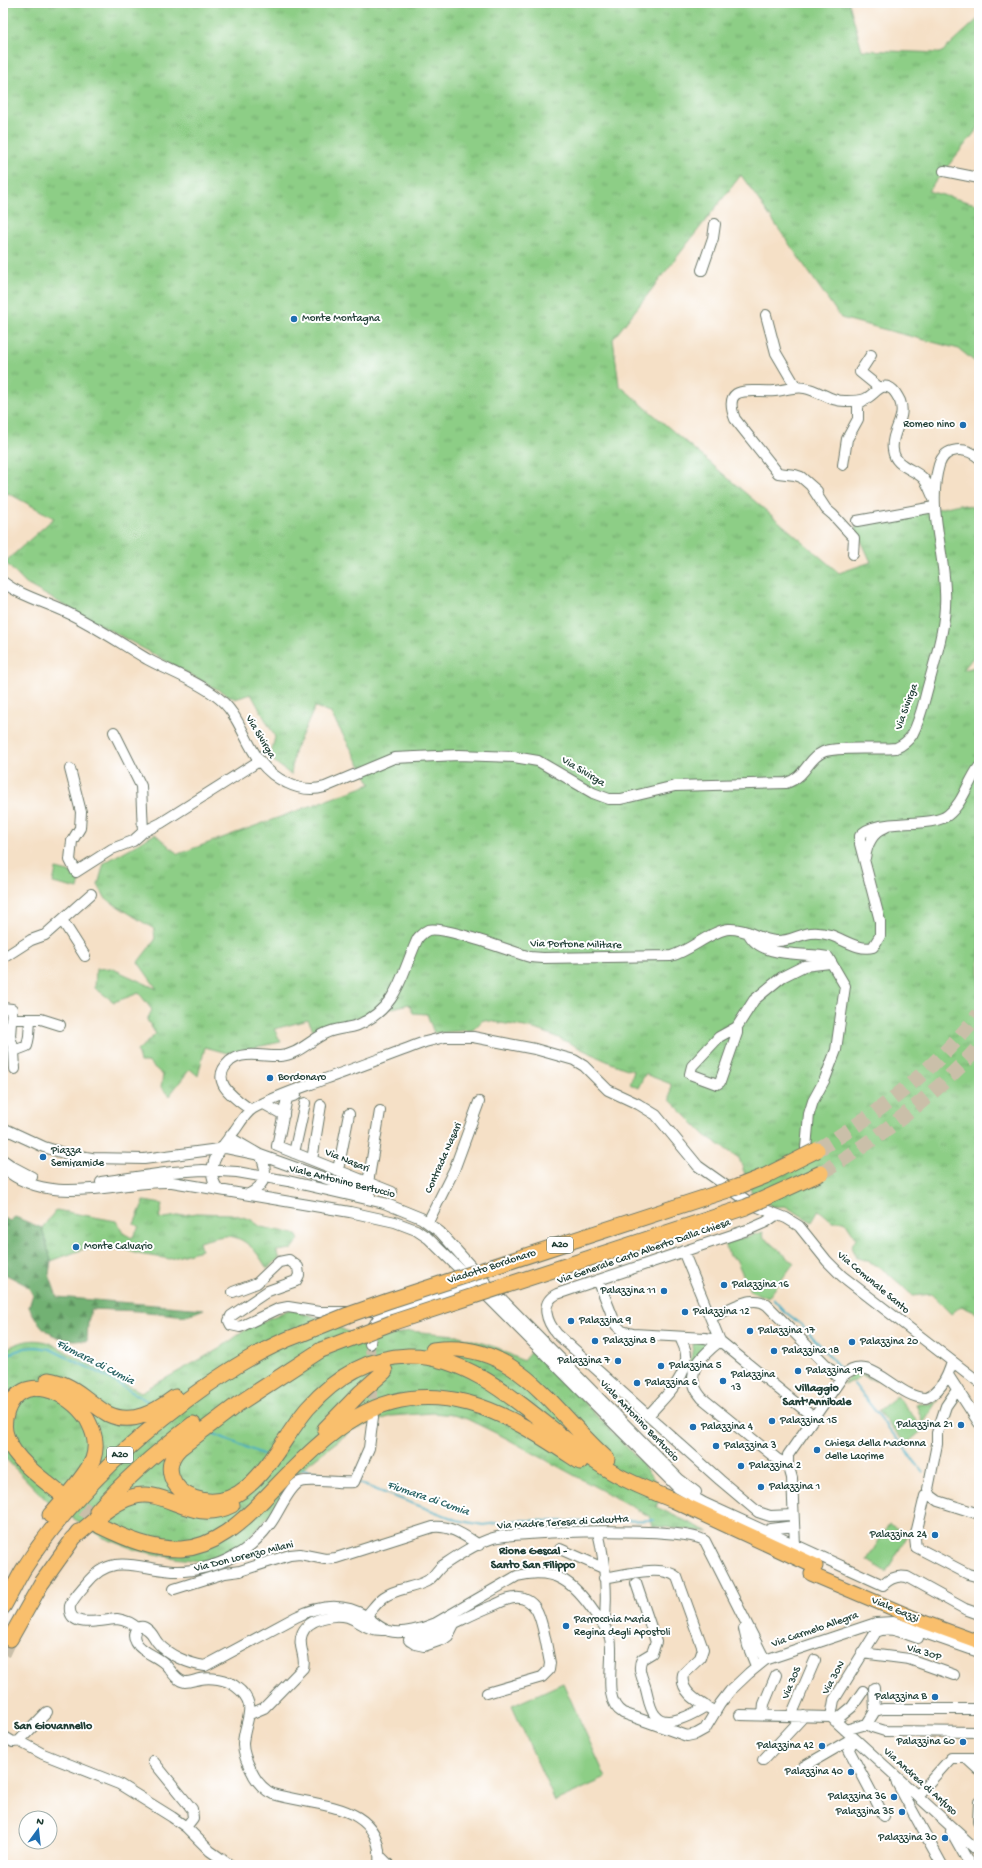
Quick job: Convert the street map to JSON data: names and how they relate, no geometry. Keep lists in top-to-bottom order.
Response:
{
  "streets": {
    "highway": ["A20", "Viadotto Bordonaro"],
    "main road": ["Viale Gazzi"],
    "street": [
      "Via Sivirga",
      "Via Portone Militare",
      "Contrada Nasari",
      "Via Nasari",
      "Viale Antonino Bertuccio",
      "Via Generale Carlo Alberto Dalla Chiesa",
      "Via Comunale Santo",
      "Via Madre Teresa di Calcutta",
      "Via Don Lorenzo Milani",
      "Via Carmelo Allegra",
      "Via 30P",
      "Via 30N",
      "Via 30S",
      "Via Andrea di Anfuso"
    ]
  },
  "crossings": [
    ["Contrada Nasari", "Viale Antonino Bertuccio"],
    ["Via Nasari", "Via Comunale Santo"],
    ["A20", "Viadotto Bordonaro"],
    ["Via Generale Carlo Alberto Dalla Chiesa", "Via Comunale Santo"],
    ["Via Madre Teresa di Calcutta", "Via Don Lorenzo Milani"],
    ["Via Madre Teresa di Calcutta", "Via Carmelo Allegra"],
    ["Via 30P", "Via 30N"],
    ["Via 30N", "Via Andrea di Anfuso"]
  ],
  "districts": ["Villaggio Sant'Annibale", "Rione Gescal - Santo San Filippo", "San Giovannello"],
  "water": ["Fiumara di Cumia"],
  "places": [
    "Monte Montagna",
    "Romeo nino",
    "Bordonaro",
    "Piazza Semiramide",
    "Monte Calvario",
    "Palazzina 16",
    "Palazzina 11",
    "Palazzina 12",
    "Palazzina 9",
    "Palazzina 17",
    "Palazzina 8",
    "Palazzina 20",
    "Palazzina 18",
    "Palazzina 7",
    "Palazzina 5",
    "Palazzina 19",
    "Palazzina 13",
    "Palazzina 6",
    "Palazzina 15",
    "Palazzina 21",
    "Palazzina 4",
    "Palazzina 3",
    "Chiesa della Madonna delle Lacrime",
    "Palazzina 2",
    "Palazzina 1",
    "Palazzina 24",
    "Parrocchia Maria Regina degli Apostoli",
    "Palazzina B",
    "Palazzina 60",
    "Palazzina 42",
    "Palazzina 40",
    "Palazzina 36",
    "Palazzina 35",
    "Palazzina 30"
  ],
  "north": "top"
}
